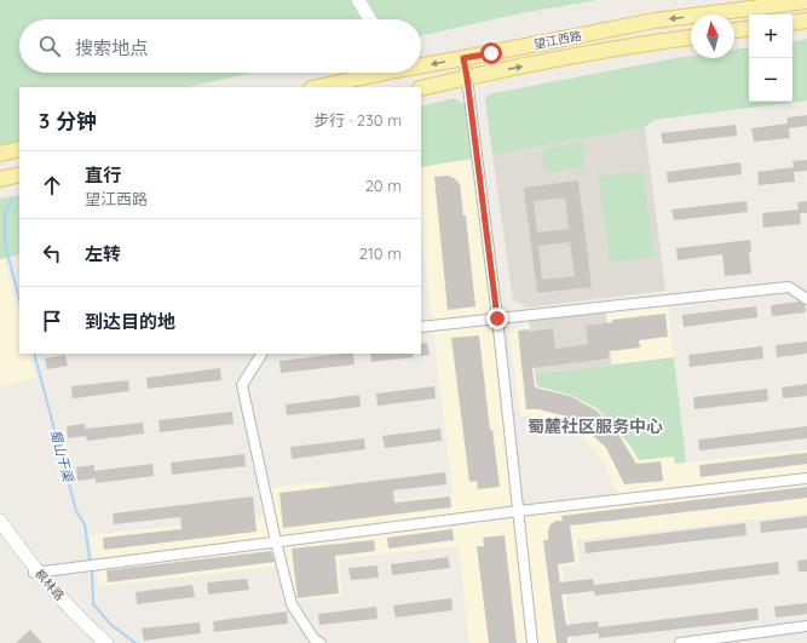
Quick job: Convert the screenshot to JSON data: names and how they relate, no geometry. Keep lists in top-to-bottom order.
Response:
{
  "streets": {
    "main road": ["望江西路", "枫林路"]
  },
  "districts": ["蜀麓社区服务中心"],
  "water": ["蜀山干渠"],
  "north": "top",
  "page": {
    "map_buttons": ["+", "−"],
    "search": "搜索地点",
    "heading": ["3 分钟", "步行 · 230 m"],
    "list": [
      ["直行", "望江西路", "20 m"],
      ["左转", "210 m"],
      "到达目的地"
    ]
  }
}
